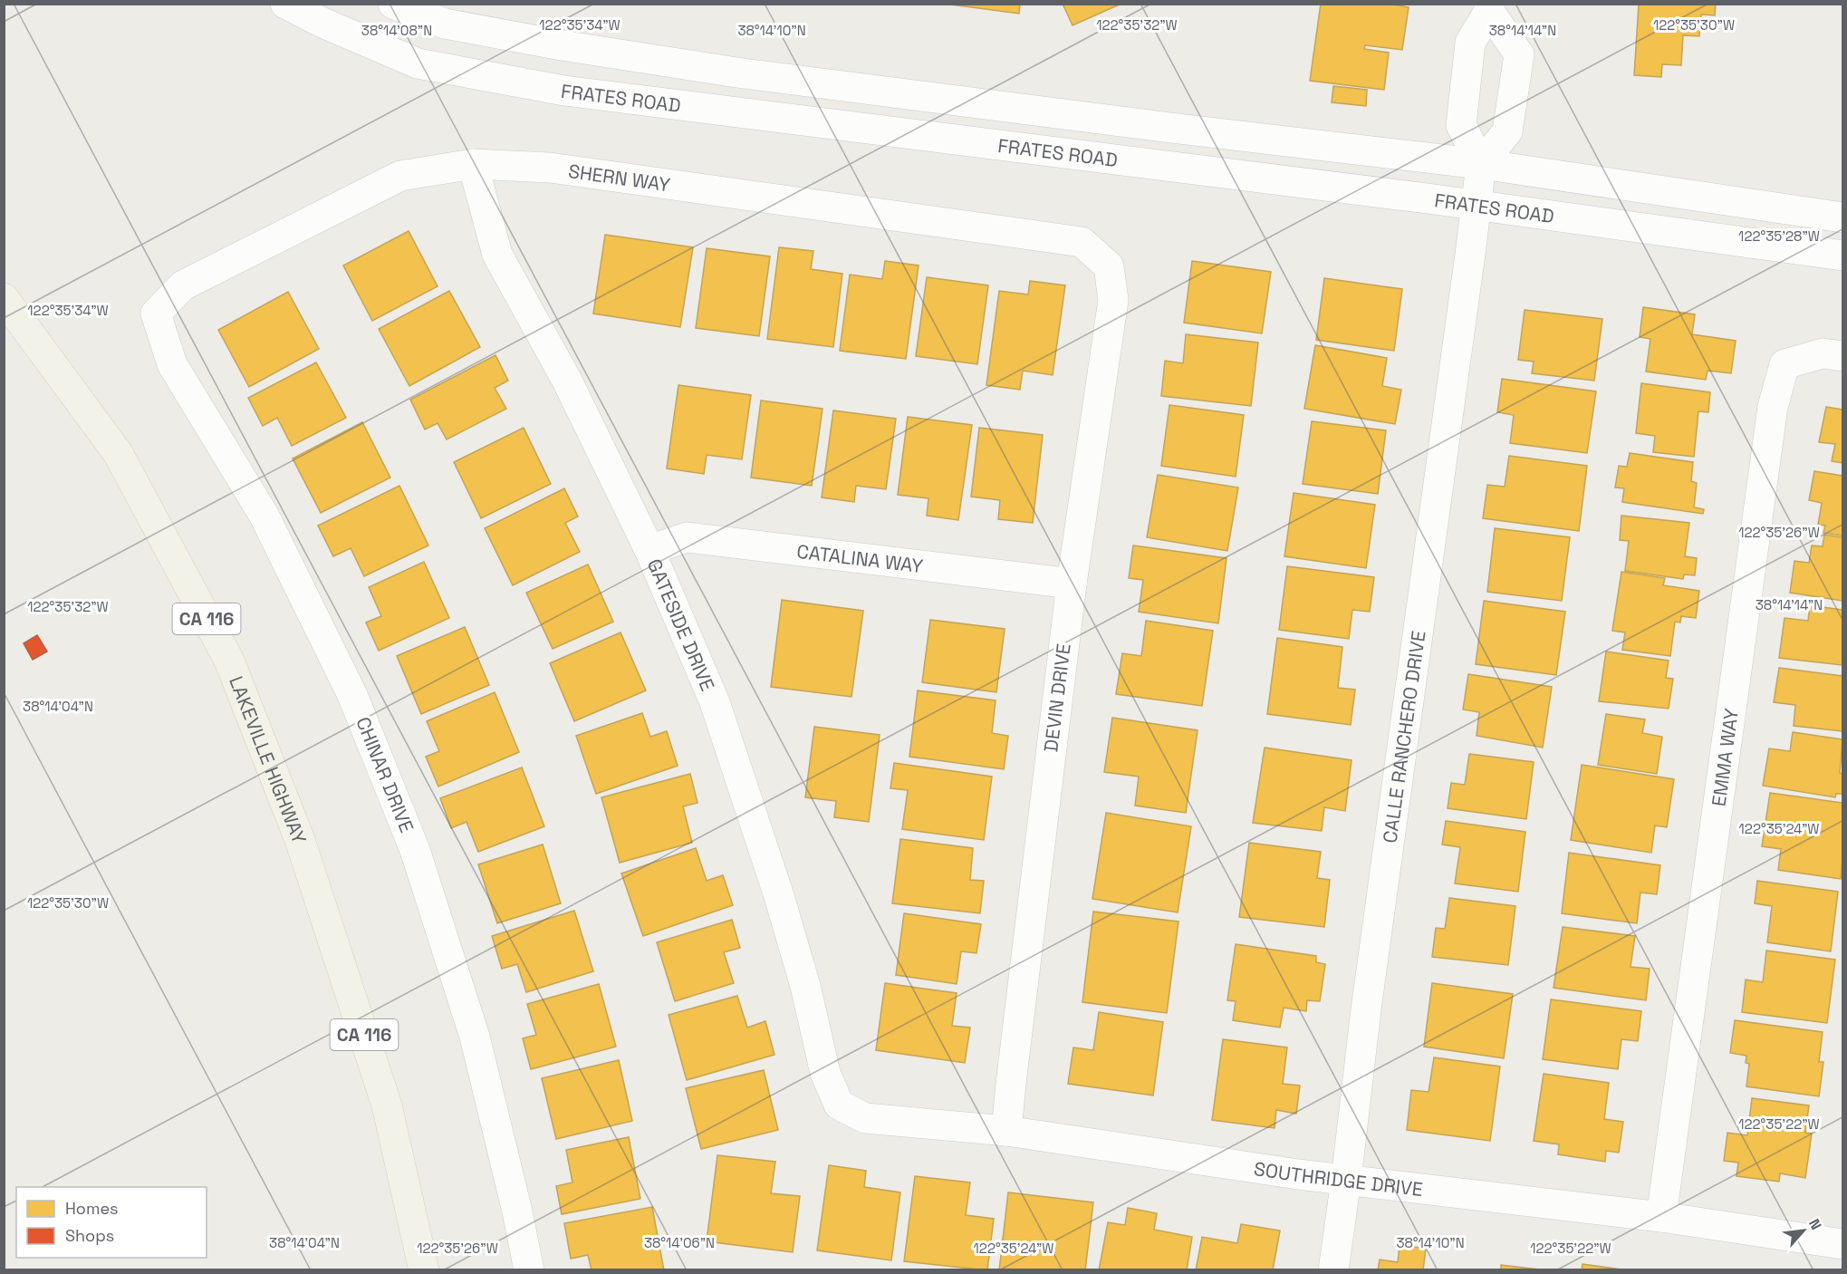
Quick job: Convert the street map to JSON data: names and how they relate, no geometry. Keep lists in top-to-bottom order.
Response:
{
  "streets": {
    "main road": ["CA 116", "LAKEVILLE HIGHWAY"],
    "street": [
      "FRATES ROAD",
      "SHERN WAY",
      "CATALINA WAY",
      "GATESIDE DRIVE",
      "DEVIN DRIVE",
      "CALLE RANCHERO DRIVE",
      "EMMA WAY",
      "CHINAR DRIVE",
      "SOUTHRIDGE DRIVE"
    ]
  },
  "crossings": [
    ["FRATES ROAD", "CALLE RANCHERO DRIVE"],
    ["SHERN WAY", "GATESIDE DRIVE"],
    ["SHERN WAY", "DEVIN DRIVE"],
    ["SHERN WAY", "CHINAR DRIVE"],
    ["CATALINA WAY", "GATESIDE DRIVE"],
    ["CATALINA WAY", "DEVIN DRIVE"],
    ["GATESIDE DRIVE", "SOUTHRIDGE DRIVE"],
    ["DEVIN DRIVE", "SOUTHRIDGE DRIVE"],
    ["CALLE RANCHERO DRIVE", "SOUTHRIDGE DRIVE"],
    ["EMMA WAY", "SOUTHRIDGE DRIVE"]
  ],
  "legend": ["Homes", "Shops"],
  "north": "top right",
  "coordinates": [
    "122°35'34\"W",
    "122°35'32\"W",
    "122°35'30\"W",
    "38°14'08\"N",
    "38°14'10\"N",
    "38°14'14\"N",
    "122°35'28\"W",
    "122°35'26\"W",
    "38°14'04\"N",
    "122°35'24\"W",
    "122°35'22\"W",
    "38°14'06\"N"
  ]
}
